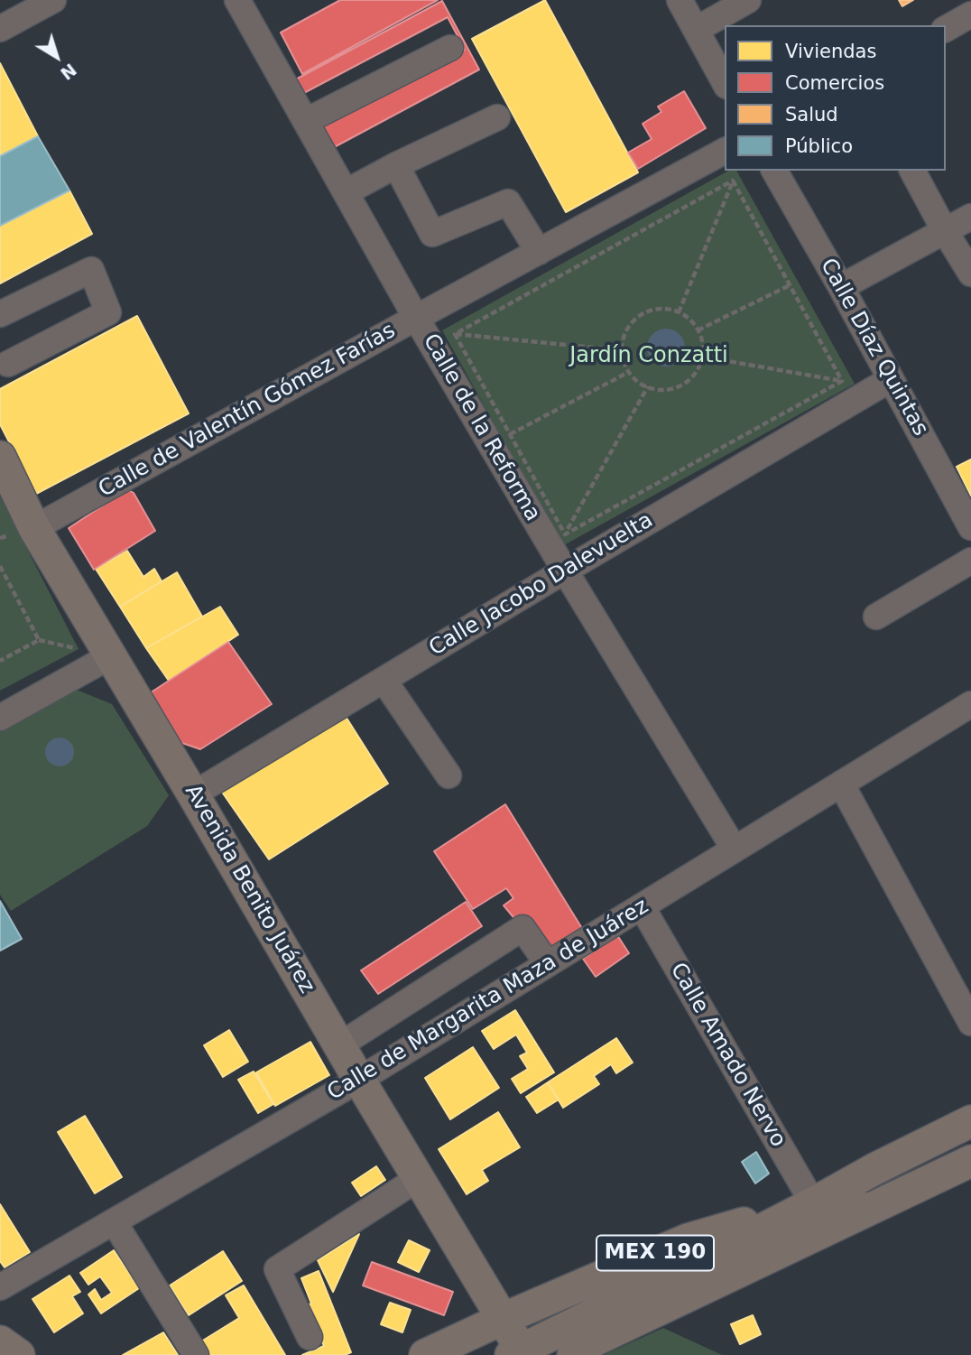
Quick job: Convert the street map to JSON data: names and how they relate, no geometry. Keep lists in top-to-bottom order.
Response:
{
  "streets": {
    "main road": ["Avenida Benito Juárez", "MEX 190"],
    "street": [
      "Calle Díaz Quintas",
      "Calle de Valentín Gómez Farías",
      "Calle de la Reforma",
      "Calle Jacobo Dalevuelta",
      "Calle de Margarita Maza de Juárez",
      "Calle Amado Nervo"
    ]
  },
  "crossings": [
    ["Calle Díaz Quintas", "Calle Jacobo Dalevuelta"],
    ["Calle de Valentín Gómez Farías", "Calle de la Reforma"],
    ["Calle de Valentín Gómez Farías", "Avenida Benito Juárez"],
    ["Calle de la Reforma", "Calle Jacobo Dalevuelta"],
    ["Calle de la Reforma", "Calle de Margarita Maza de Juárez"],
    ["Calle Jacobo Dalevuelta", "Avenida Benito Juárez"],
    ["Avenida Benito Juárez", "Calle de Margarita Maza de Juárez"],
    ["Avenida Benito Juárez", "MEX 190"],
    ["Calle de Margarita Maza de Juárez", "Calle Amado Nervo"],
    ["Calle Amado Nervo", "MEX 190"]
  ],
  "parks": ["Jardín Conzatti"],
  "legend": [
    "Viviendas",
    "Comercios",
    "Salud",
    "Público"
  ],
  "north": "bottom right"
}
